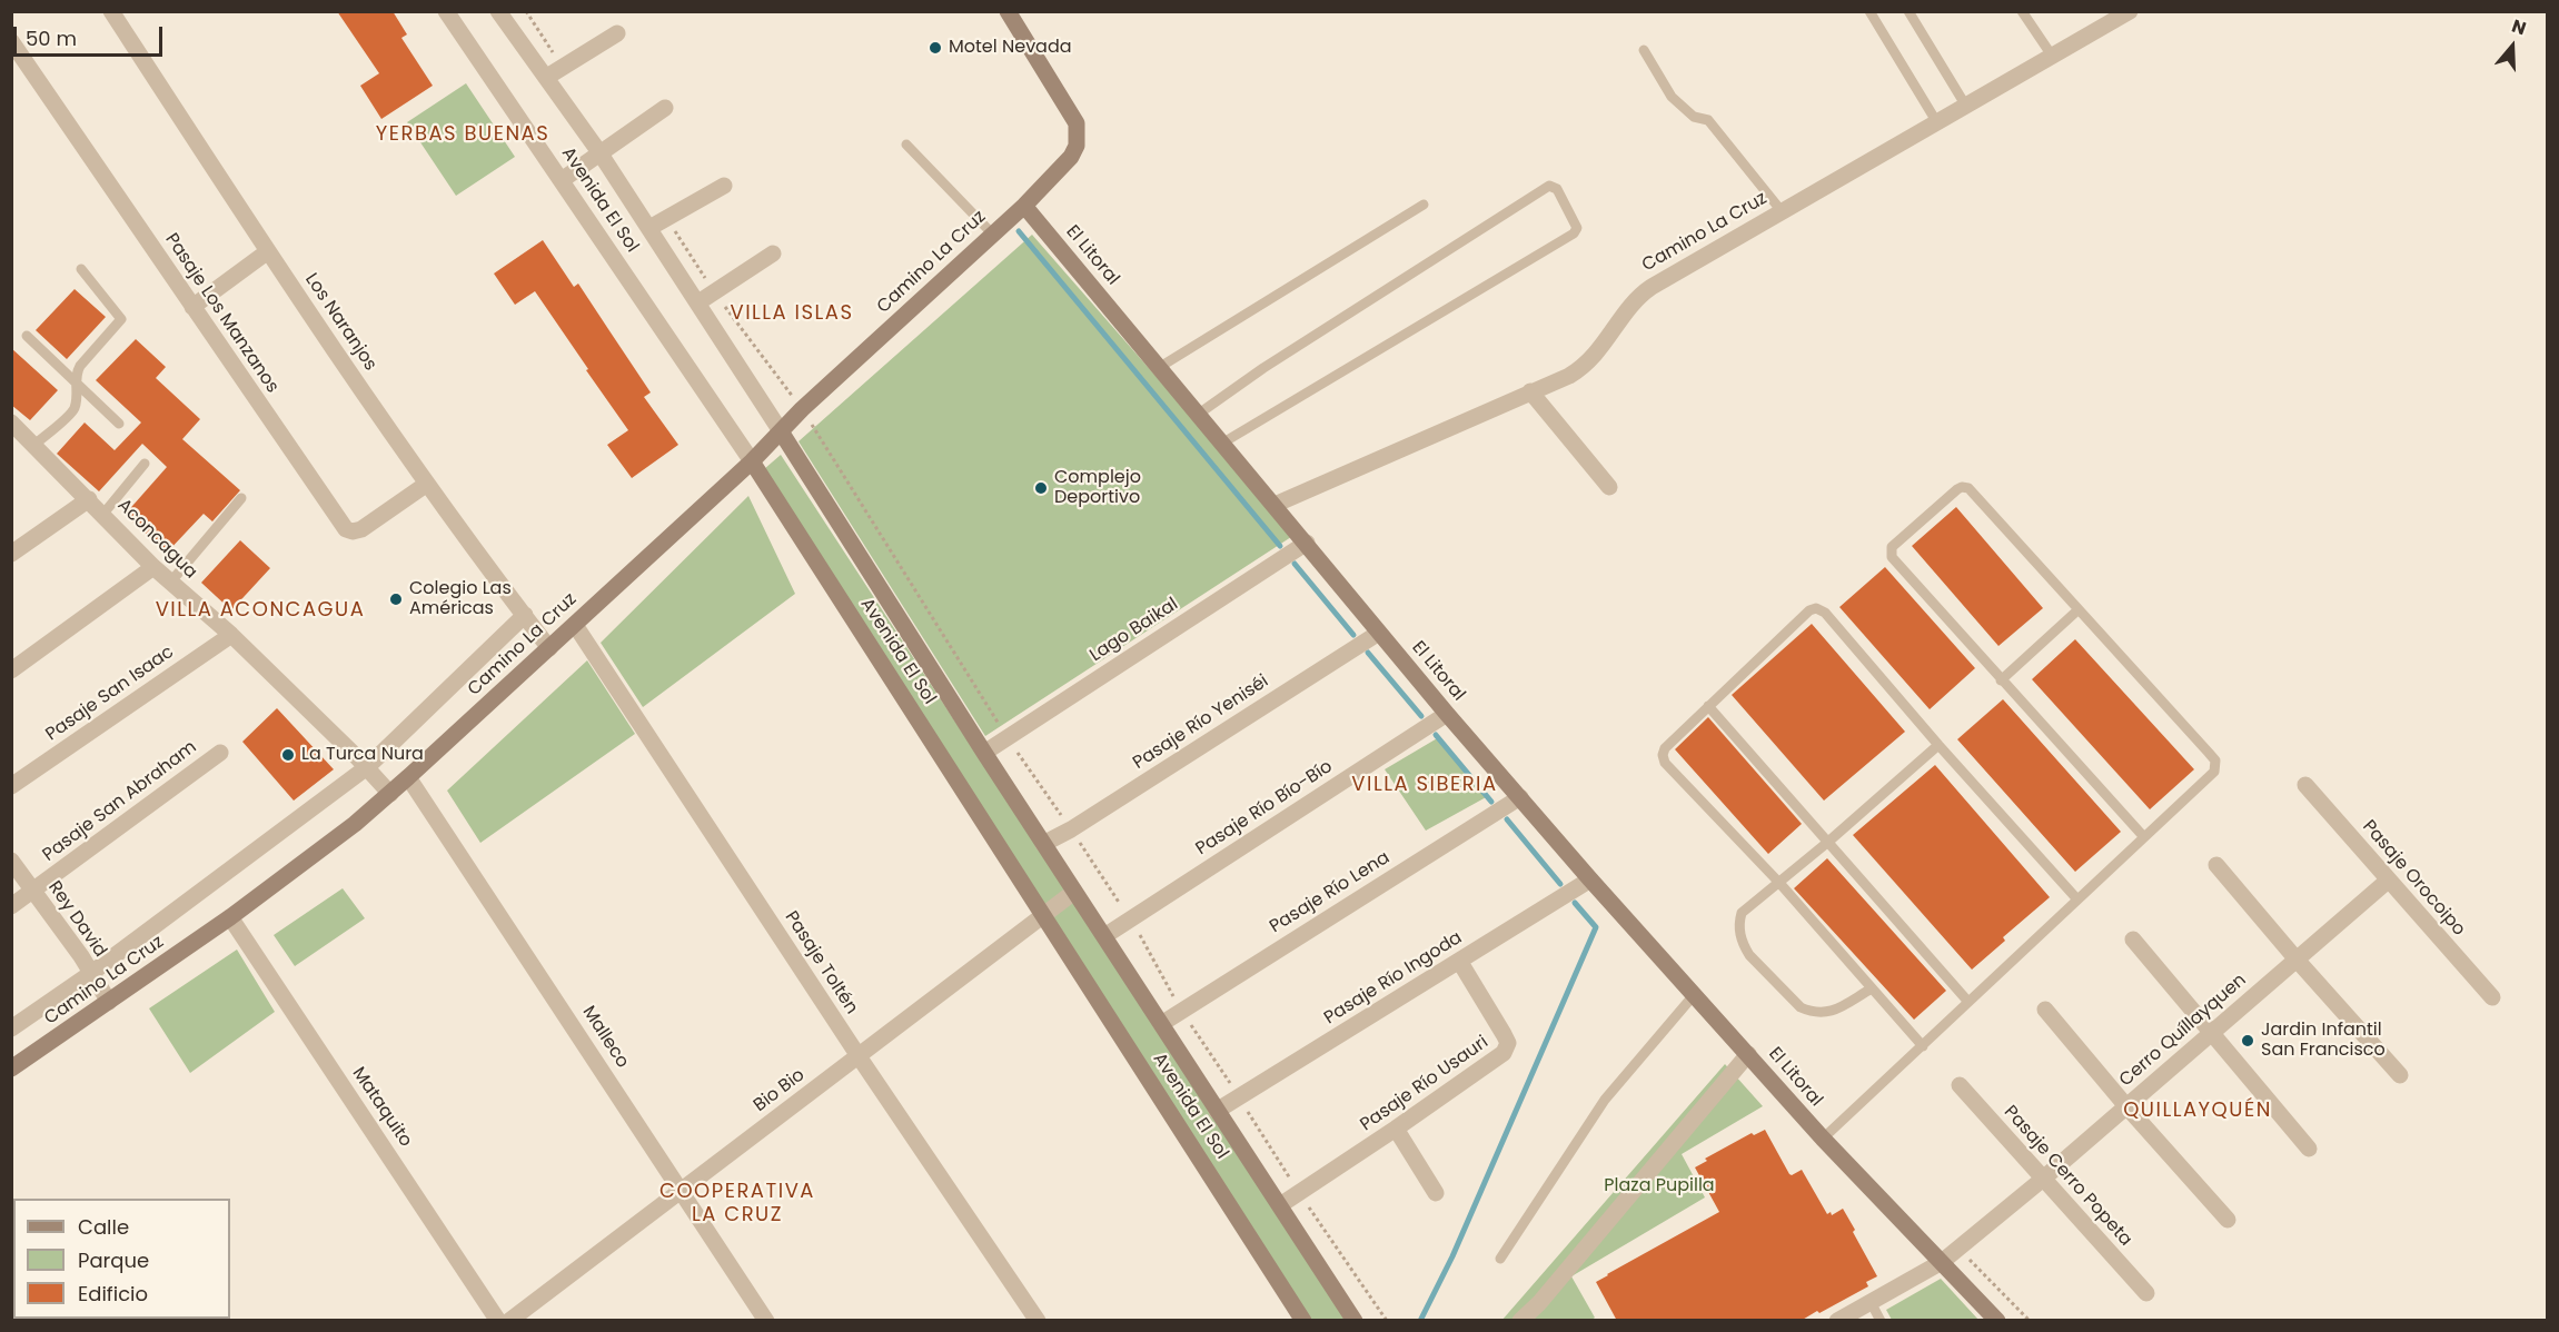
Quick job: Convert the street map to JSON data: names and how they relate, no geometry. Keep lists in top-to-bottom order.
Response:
{
  "streets": {
    "main road": ["Avenida El Sol", "Camino La Cruz", "El Litoral"],
    "street": [
      "Pasaje Los Manzanos",
      "Los Naranjos",
      "Aconcagua",
      "Lago Baikal",
      "Pasaje San Isaac",
      "Pasaje Río Yeniséi",
      "Pasaje San Abraham",
      "Pasaje Río Bío-Bío",
      "Pasaje Orocoipo",
      "Pasaje Río Lena",
      "Rey David",
      "Pasaje Toltén",
      "Pasaje Río Ingoda",
      "Cerro Quíllayquen",
      "Malleco",
      "Pasaje Río Usauri",
      "Bio Bio",
      "Mataquito",
      "Pasaje Cerro Popeta"
    ]
  },
  "crossings": [
    ["Avenida El Sol", "Camino La Cruz"],
    ["Avenida El Sol", "Lago Baikal"],
    ["Avenida El Sol", "Pasaje Río Yeniséi"],
    ["Avenida El Sol", "Pasaje Río Bío-Bío"],
    ["Avenida El Sol", "Pasaje Río Lena"],
    ["Avenida El Sol", "Pasaje Río Ingoda"],
    ["Avenida El Sol", "Pasaje Río Usauri"],
    ["Avenida El Sol", "Bio Bio"],
    ["Camino La Cruz", "El Litoral"],
    ["Camino La Cruz", "Los Naranjos"],
    ["Camino La Cruz", "Aconcagua"],
    ["Camino La Cruz", "Rey David"],
    ["Camino La Cruz", "Pasaje Toltén"],
    ["Camino La Cruz", "Malleco"],
    ["Camino La Cruz", "Mataquito"],
    ["El Litoral", "Lago Baikal"],
    ["El Litoral", "Pasaje Río Yeniséi"],
    ["El Litoral", "Pasaje Río Bío-Bío"],
    ["El Litoral", "Pasaje Río Lena"],
    ["El Litoral", "Pasaje Río Ingoda"],
    ["El Litoral", "Cerro Quíllayquen"],
    ["Pasaje Los Manzanos", "Los Naranjos"],
    ["Aconcagua", "Pasaje San Isaac"],
    ["Pasaje San Abraham", "Rey David"],
    ["Pasaje Orocoipo", "Cerro Quíllayquen"],
    ["Pasaje Toltén", "Bio Bio"],
    ["Pasaje Río Ingoda", "Pasaje Río Usauri"],
    ["Cerro Quíllayquen", "Pasaje Cerro Popeta"],
    ["Malleco", "Bio Bio"]
  ],
  "districts": [
    "YERBAS BUENAS",
    "VILLA ISLAS",
    "VILLA ACONCAGUA",
    "VILLA SIBERIA",
    "QUILLAYQUÉN",
    "COOPERATIVA LA CRUZ"
  ],
  "parks": ["Plaza Pupilla"],
  "places": [
    "Motel Nevada",
    "Complejo Deportivo",
    "Colegio Las Américas",
    "La Turca Nura",
    "Jardin Infantil San Francisco"
  ],
  "legend": ["Calle", "Parque", "Edificio"],
  "scale_bar": "50 m",
  "north": "top"
}
